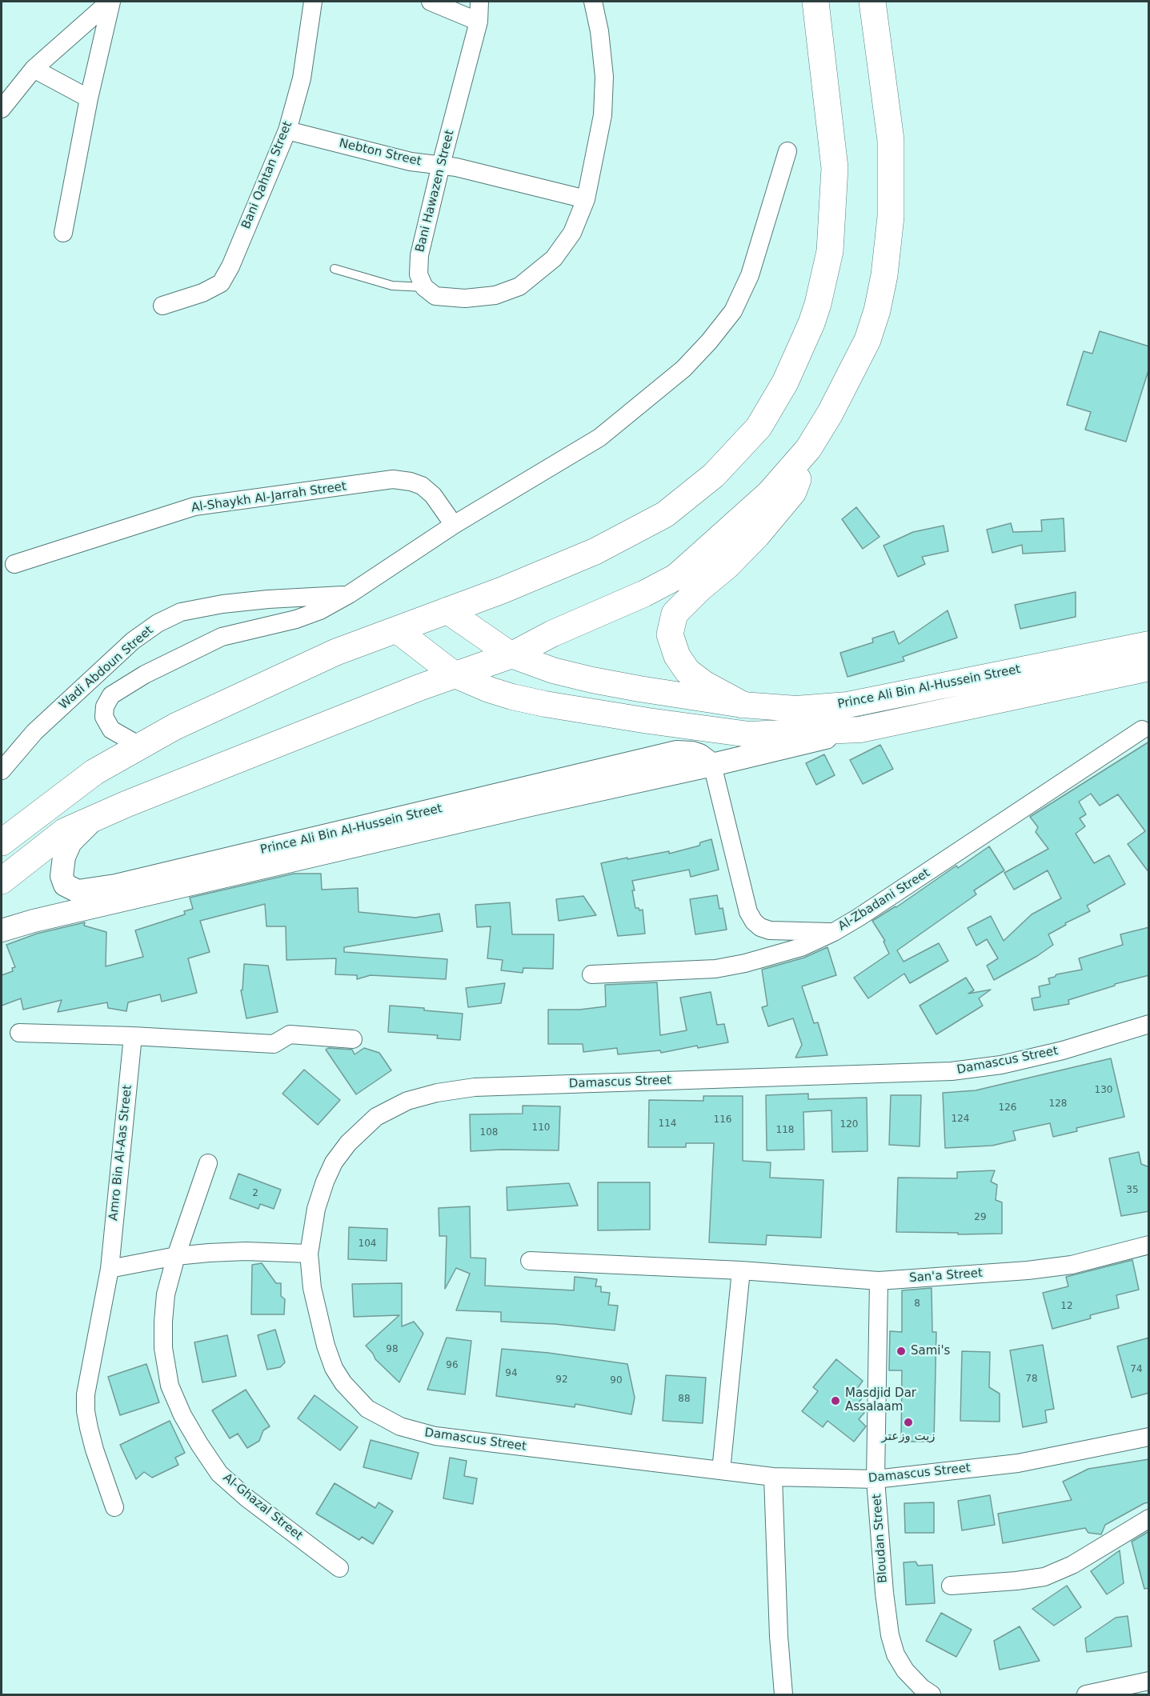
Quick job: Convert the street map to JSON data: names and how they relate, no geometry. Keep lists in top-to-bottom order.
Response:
{
  "streets": {
    "main road": ["Prince Ali Bin Al-Hussein Street"],
    "street": [
      "Nebton Street",
      "Bani Qahtan Street",
      "Bani Hawazen Street",
      "Al-Shaykh Al-Jarrah Street",
      "Wadi Abdoun Street",
      "Al-Zbadani Street",
      "Damascus Street",
      "Amro Bin Al-Aas Street",
      "San'a Street",
      "Al-Ghazal Street",
      "Bloudan Street"
    ]
  },
  "crossings": [
    ["Nebton Street", "Bani Qahtan Street"],
    ["Nebton Street", "Bani Hawazen Street"],
    ["Damascus Street", "Bloudan Street"],
    ["San'a Street", "Bloudan Street"]
  ],
  "places": ["Sami's", "Masdjid Dar Assalaam", "زيت وزعتر"],
  "house_numbers": [
    "130",
    "128",
    "126",
    "124",
    "116",
    "114",
    "120",
    "110",
    "118",
    "108",
    "35",
    "2",
    "29",
    "104",
    "8",
    "12",
    "98",
    "96",
    "74",
    "94",
    "78",
    "92",
    "90",
    "88"
  ]
}
